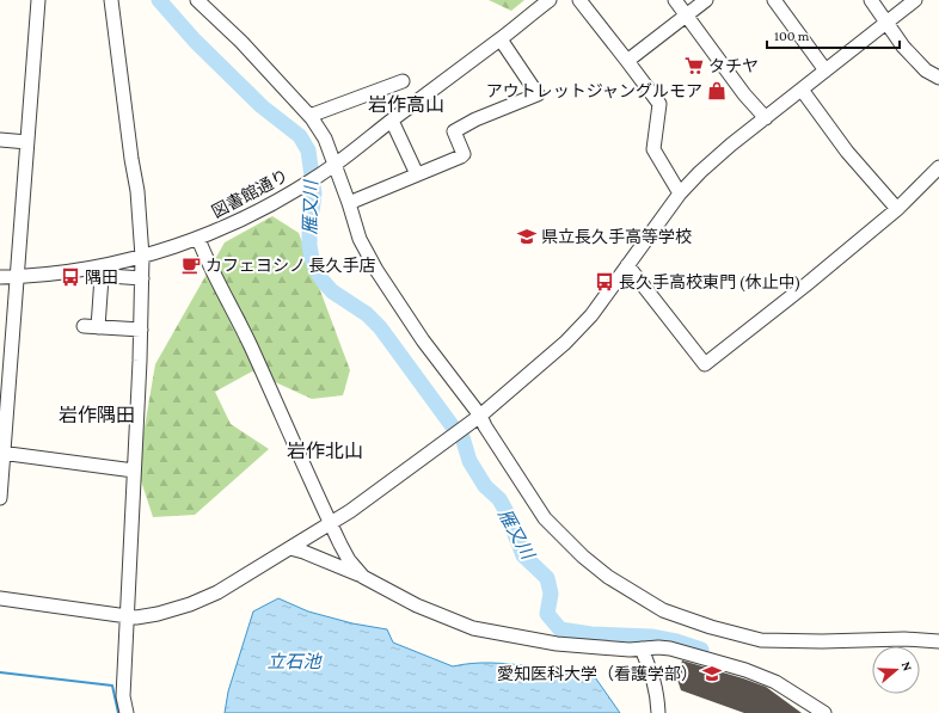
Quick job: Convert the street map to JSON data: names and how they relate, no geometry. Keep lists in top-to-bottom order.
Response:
{
  "streets": {
    "street": ["図書館通り"]
  },
  "districts": ["岩作高山", "岩作隅田", "岩作北山"],
  "water": ["雁又川", "立石池"],
  "places": {
    "supermarket": ["タチヤ"],
    "shop": ["アウトレットジャングルモア"],
    "school or university": ["県立長久手高等学校", "愛知医科大学（看護学部）"],
    "cafe": ["カフェヨシノ 長久手店"],
    "bus stop": ["隅田", "長久手高校東門 (休止中)"]
  },
  "scale_bar": "100 m",
  "north": "right"
}
